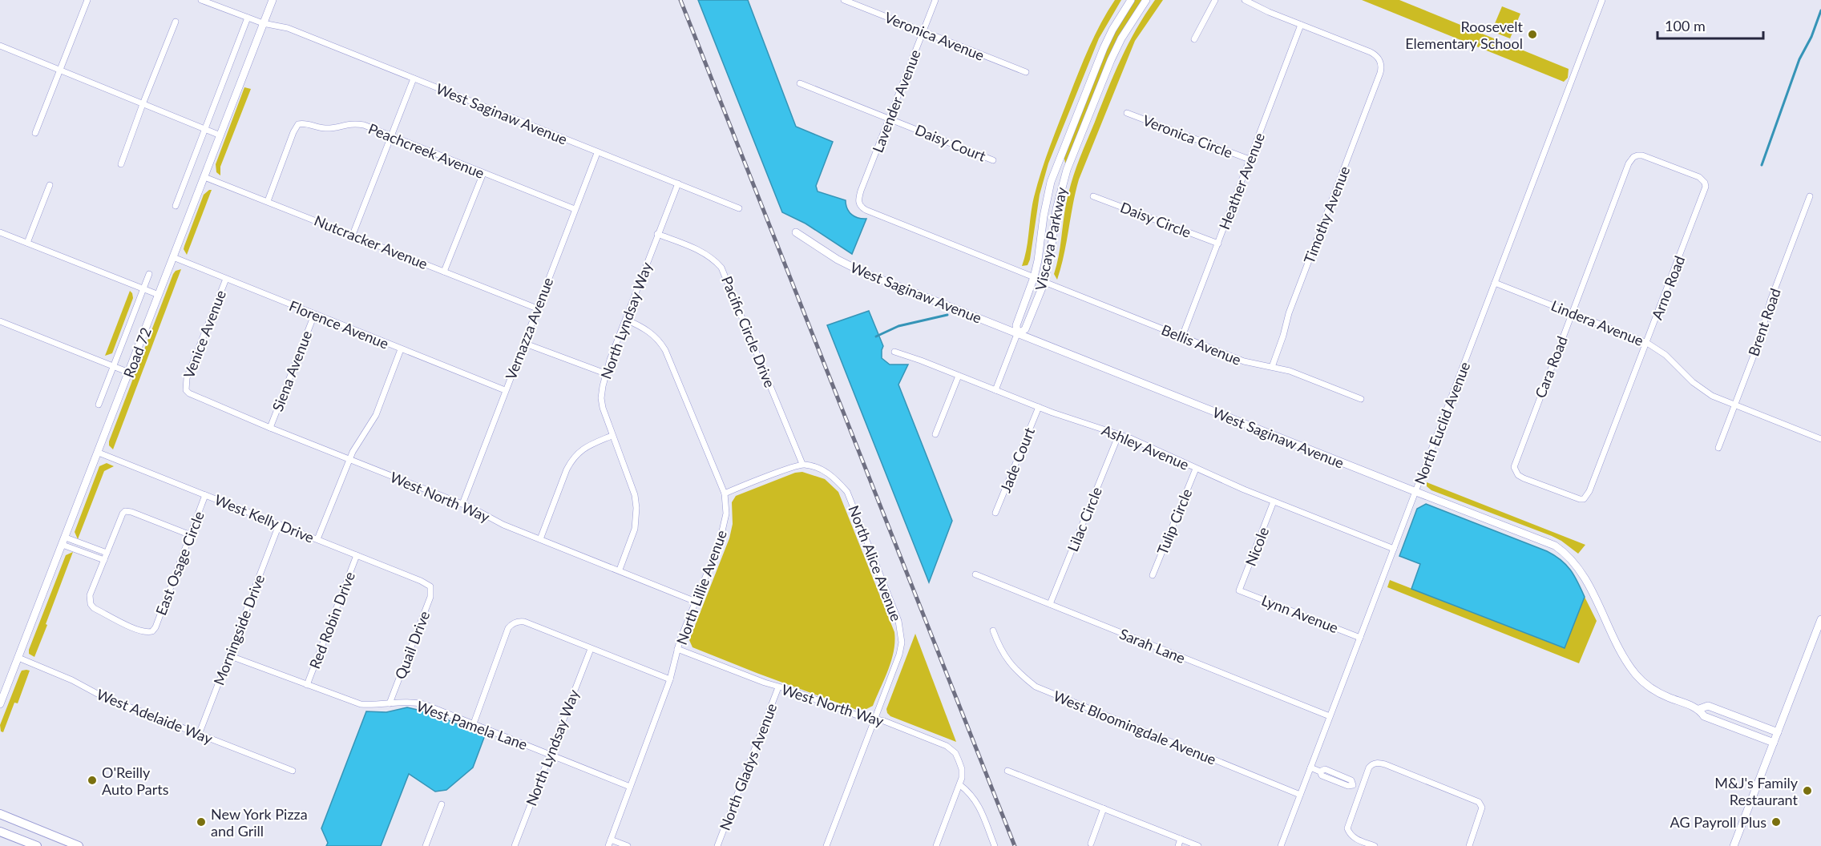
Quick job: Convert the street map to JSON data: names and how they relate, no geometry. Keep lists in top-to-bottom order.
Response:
{
  "streets": {
    "street": [
      "Veronica Avenue",
      "Lavender Avenue",
      "West Saginaw Avenue",
      "Veronica Circle",
      "Daisy Court",
      "Peachcreek Avenue",
      "Heather Avenue",
      "Timothy Avenue",
      "Daisy Circle",
      "Viscaya Parkway",
      "Nutcracker Avenue",
      "Arno Road",
      "North Lyndsay Way",
      "Brent Road",
      "Lindera Avenue",
      "Florence Avenue",
      "Vernazza Avenue",
      "Pacific Circle Drive",
      "Venice Avenue",
      "Bellis Avenue",
      "Road 72",
      "Cara Road",
      "Siena Avenue",
      "North Euclid Avenue",
      "Ashley Avenue",
      "Jade Court",
      "West North Way",
      "West Kelly Drive",
      "Lilac Circle",
      "Tulip Circle",
      "Nicole",
      "East Osage Circle",
      "North Alice Avenue",
      "North Lillie Avenue",
      "Lynn Avenue",
      "Red Robin Drive",
      "Morningside Drive",
      "Quail Drive",
      "Sarah Lane",
      "West Adelaide Way",
      "West Pamela Lane",
      "West Bloomingdale Avenue",
      "North Gladys Avenue"
    ]
  },
  "crossings": [
    ["Veronica Avenue", "Lavender Avenue"],
    ["Lavender Avenue", "Daisy Court"],
    ["Lavender Avenue", "Viscaya Parkway"],
    ["West Saginaw Avenue", "Viscaya Parkway"],
    ["West Saginaw Avenue", "North Lyndsay Way"],
    ["West Saginaw Avenue", "Vernazza Avenue"],
    ["West Saginaw Avenue", "Road 72"],
    ["West Saginaw Avenue", "North Euclid Avenue"],
    ["Veronica Circle", "Heather Avenue"],
    ["Peachcreek Avenue", "Nutcracker Avenue"],
    ["Peachcreek Avenue", "Vernazza Avenue"],
    ["Heather Avenue", "Timothy Avenue"],
    ["Heather Avenue", "Daisy Circle"],
    ["Heather Avenue", "Bellis Avenue"],
    ["Timothy Avenue", "Bellis Avenue"],
    ["Viscaya Parkway", "Bellis Avenue"],
    ["Nutcracker Avenue", "Vernazza Avenue"],
    ["Nutcracker Avenue", "Road 72"],
    ["Arno Road", "Lindera Avenue"],
    ["Arno Road", "Cara Road"],
    ["North Lyndsay Way", "Pacific Circle Drive"],
    ["North Lyndsay Way", "West North Way"],
    ["North Lyndsay Way", "North Lillie Avenue"],
    ["North Lyndsay Way", "West Pamela Lane"],
    ["Brent Road", "Lindera Avenue"],
    ["Lindera Avenue", "Cara Road"],
    ["Lindera Avenue", "North Euclid Avenue"],
    ["Florence Avenue", "Vernazza Avenue"],
    ["Florence Avenue", "Venice Avenue"],
    ["Florence Avenue", "Road 72"],
    ["Florence Avenue", "Siena Avenue"],
    ["Vernazza Avenue", "West North Way"],
    ["Pacific Circle Drive", "North Alice Avenue"],
    ["Venice Avenue", "West North Way"],
    ["Road 72", "West Kelly Drive"],
    ["Road 72", "West Adelaide Way"],
    ["Siena Avenue", "West North Way"],
    ["North Euclid Avenue", "Ashley Avenue"],
    ["North Euclid Avenue", "Lynn Avenue"],
    ["North Euclid Avenue", "Sarah Lane"],
    ["North Euclid Avenue", "West Bloomingdale Avenue"],
    ["Ashley Avenue", "Jade Court"],
    ["Ashley Avenue", "Lilac Circle"],
    ["Ashley Avenue", "Tulip Circle"],
    ["Ashley Avenue", "Nicole"],
    ["West North Way", "North Alice Avenue"],
    ["West North Way", "North Lillie Avenue"],
    ["West North Way", "North Gladys Avenue"],
    ["West Kelly Drive", "East Osage Circle"],
    ["West Kelly Drive", "Red Robin Drive"],
    ["West Kelly Drive", "Morningside Drive"],
    ["West Kelly Drive", "Quail Drive"],
    ["Lilac Circle", "Sarah Lane"],
    ["Nicole", "Lynn Avenue"],
    ["North Lillie Avenue", "West Pamela Lane"],
    ["Red Robin Drive", "West Pamela Lane"],
    ["Morningside Drive", "West Adelaide Way"],
    ["Morningside Drive", "West Pamela Lane"],
    ["Quail Drive", "West Pamela Lane"]
  ],
  "places": [
    "Roosevelt Elementary School",
    "O'Reilly Auto Parts",
    "M&J's Family Restaurant",
    "New York Pizza and Grill",
    "AG Payroll Plus"
  ],
  "scale_bar": "100 m"
}
